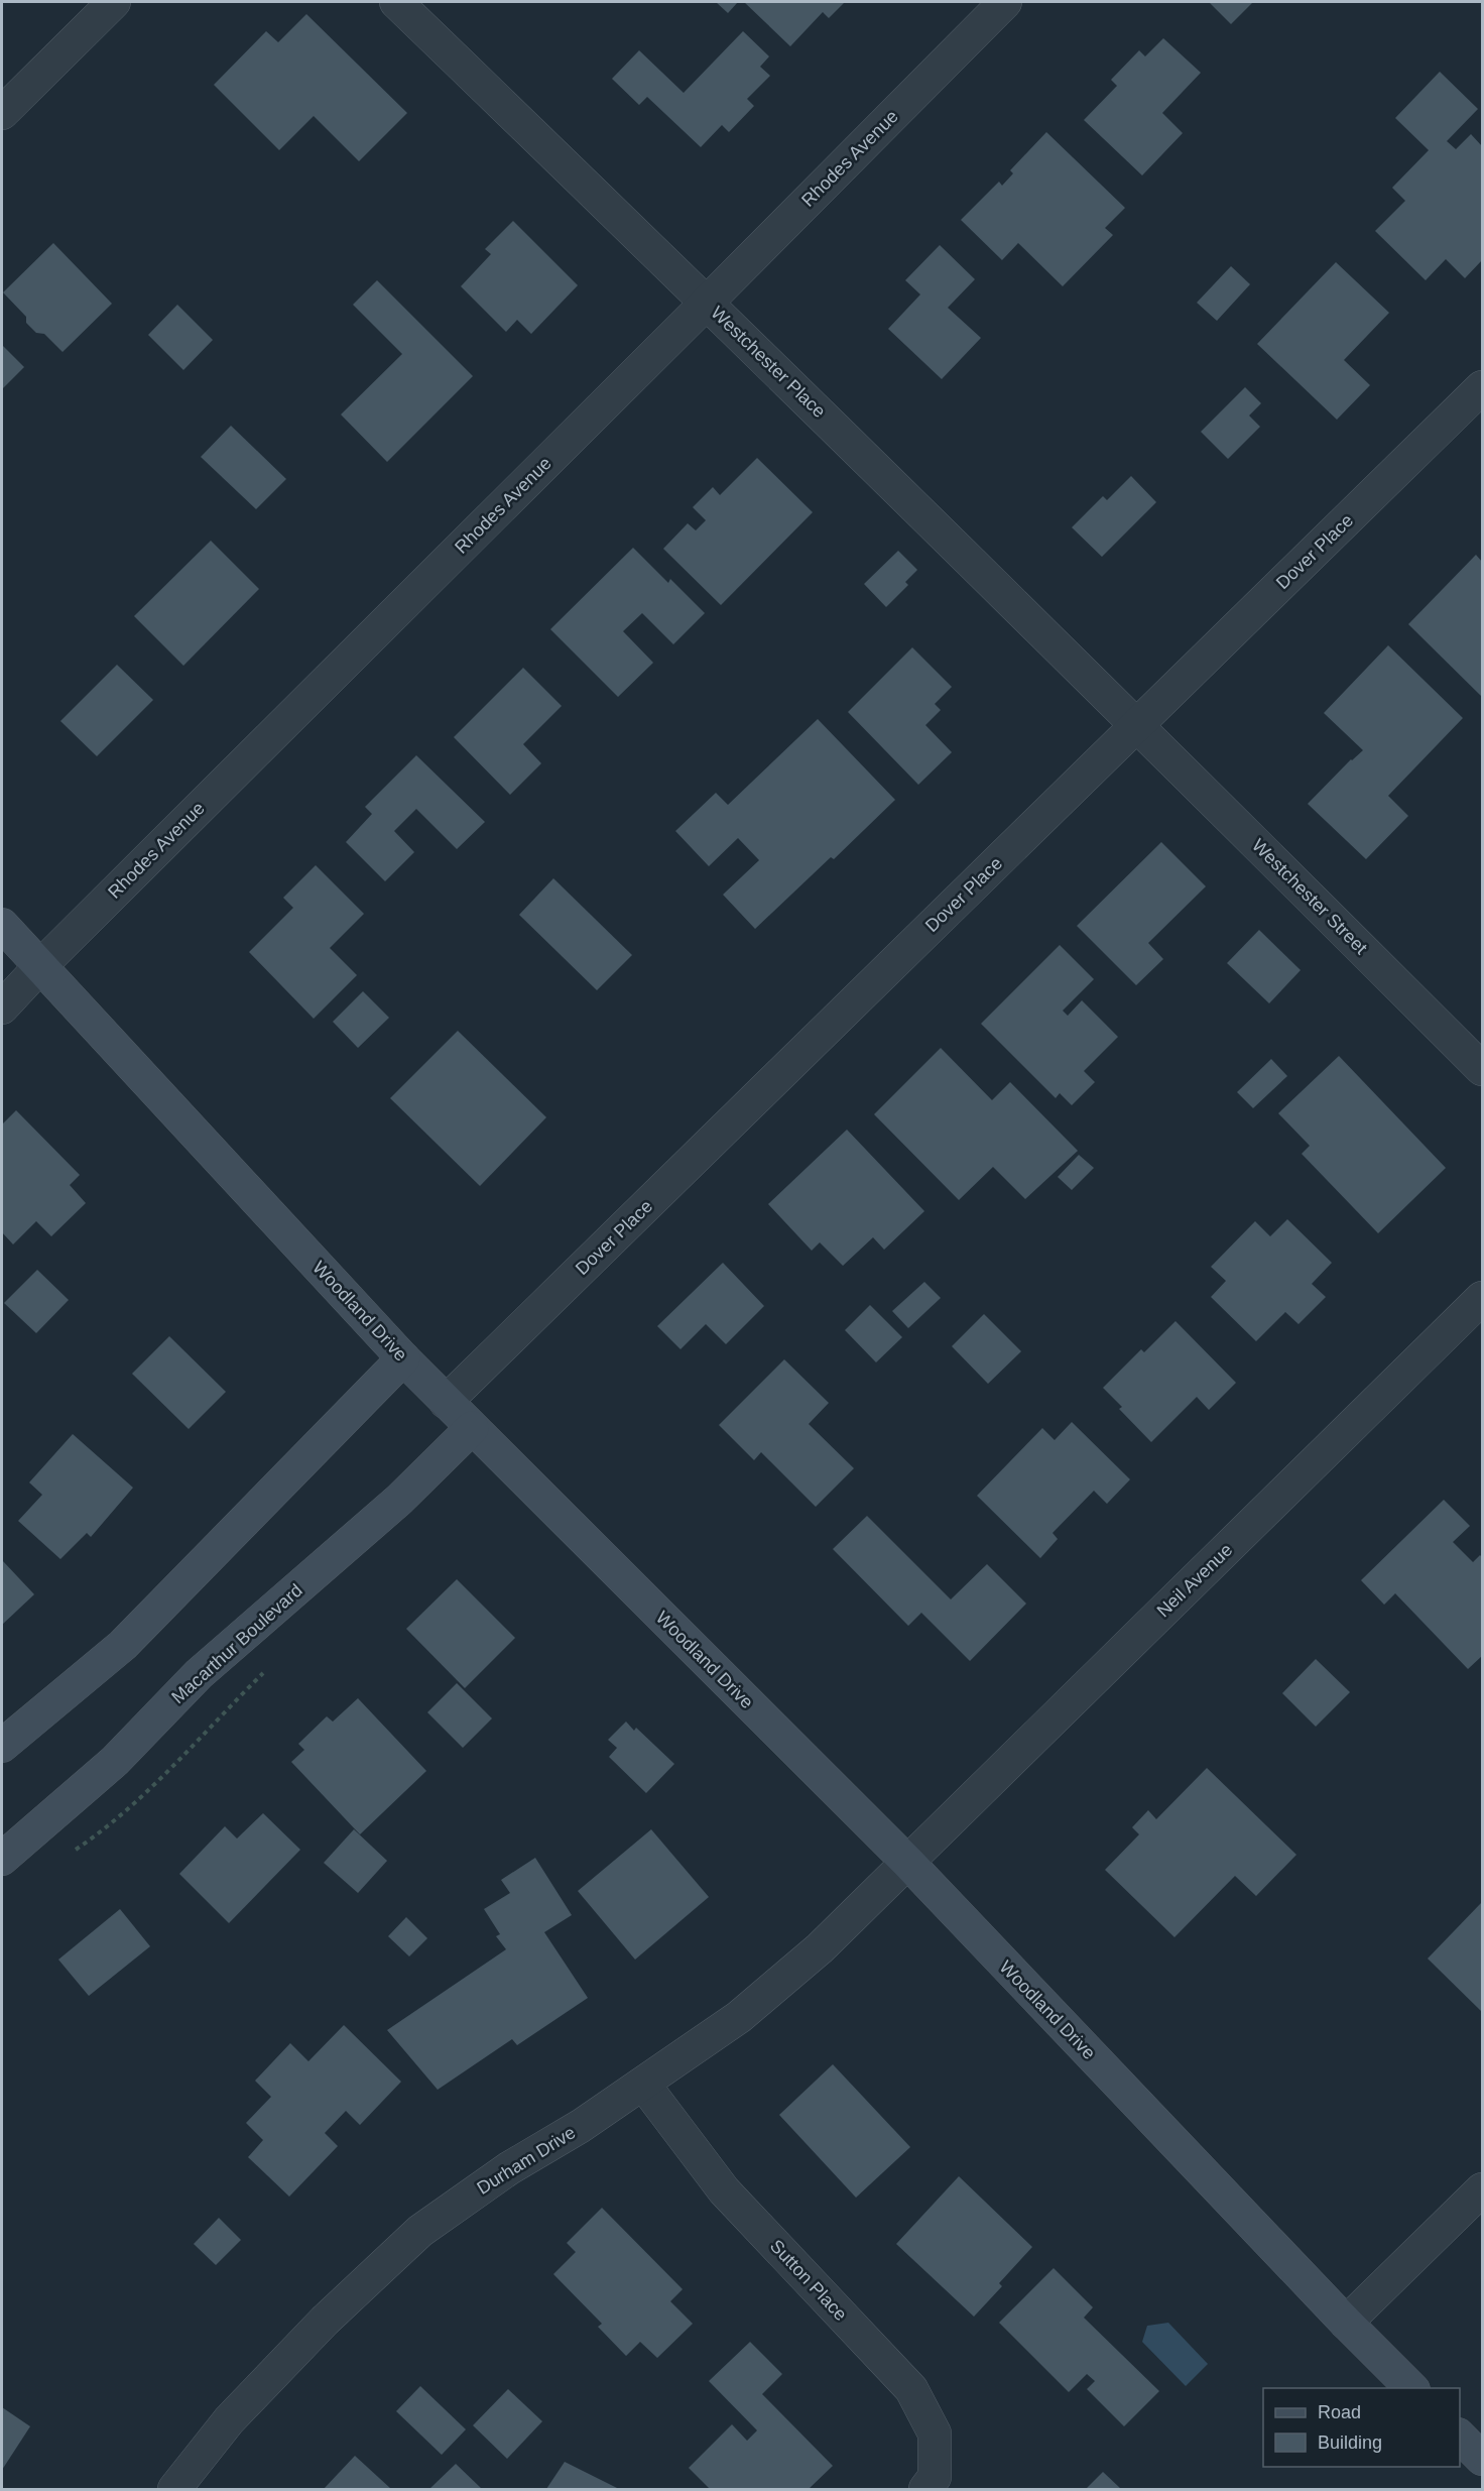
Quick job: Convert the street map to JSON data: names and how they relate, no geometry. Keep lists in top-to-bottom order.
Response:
{
  "streets": {
    "main road": ["Woodland Drive", "Macarthur Boulevard"],
    "street": [
      "Rhodes Avenue",
      "Westchester Place",
      "Dover Place",
      "Westchester Street",
      "Neil Avenue",
      "Durham Drive",
      "Sutton Place"
    ]
  },
  "crossings": [
    ["Rhodes Avenue", "Westchester Place"],
    ["Rhodes Avenue", "Woodland Drive"],
    ["Westchester Place", "Dover Place"],
    ["Westchester Place", "Westchester Street"],
    ["Dover Place", "Westchester Street"],
    ["Dover Place", "Woodland Drive"],
    ["Woodland Drive", "Neil Avenue"],
    ["Woodland Drive", "Macarthur Boulevard"],
    ["Woodland Drive", "Durham Drive"],
    ["Neil Avenue", "Durham Drive"],
    ["Durham Drive", "Sutton Place"]
  ],
  "legend": ["Road", "Building"]
}
